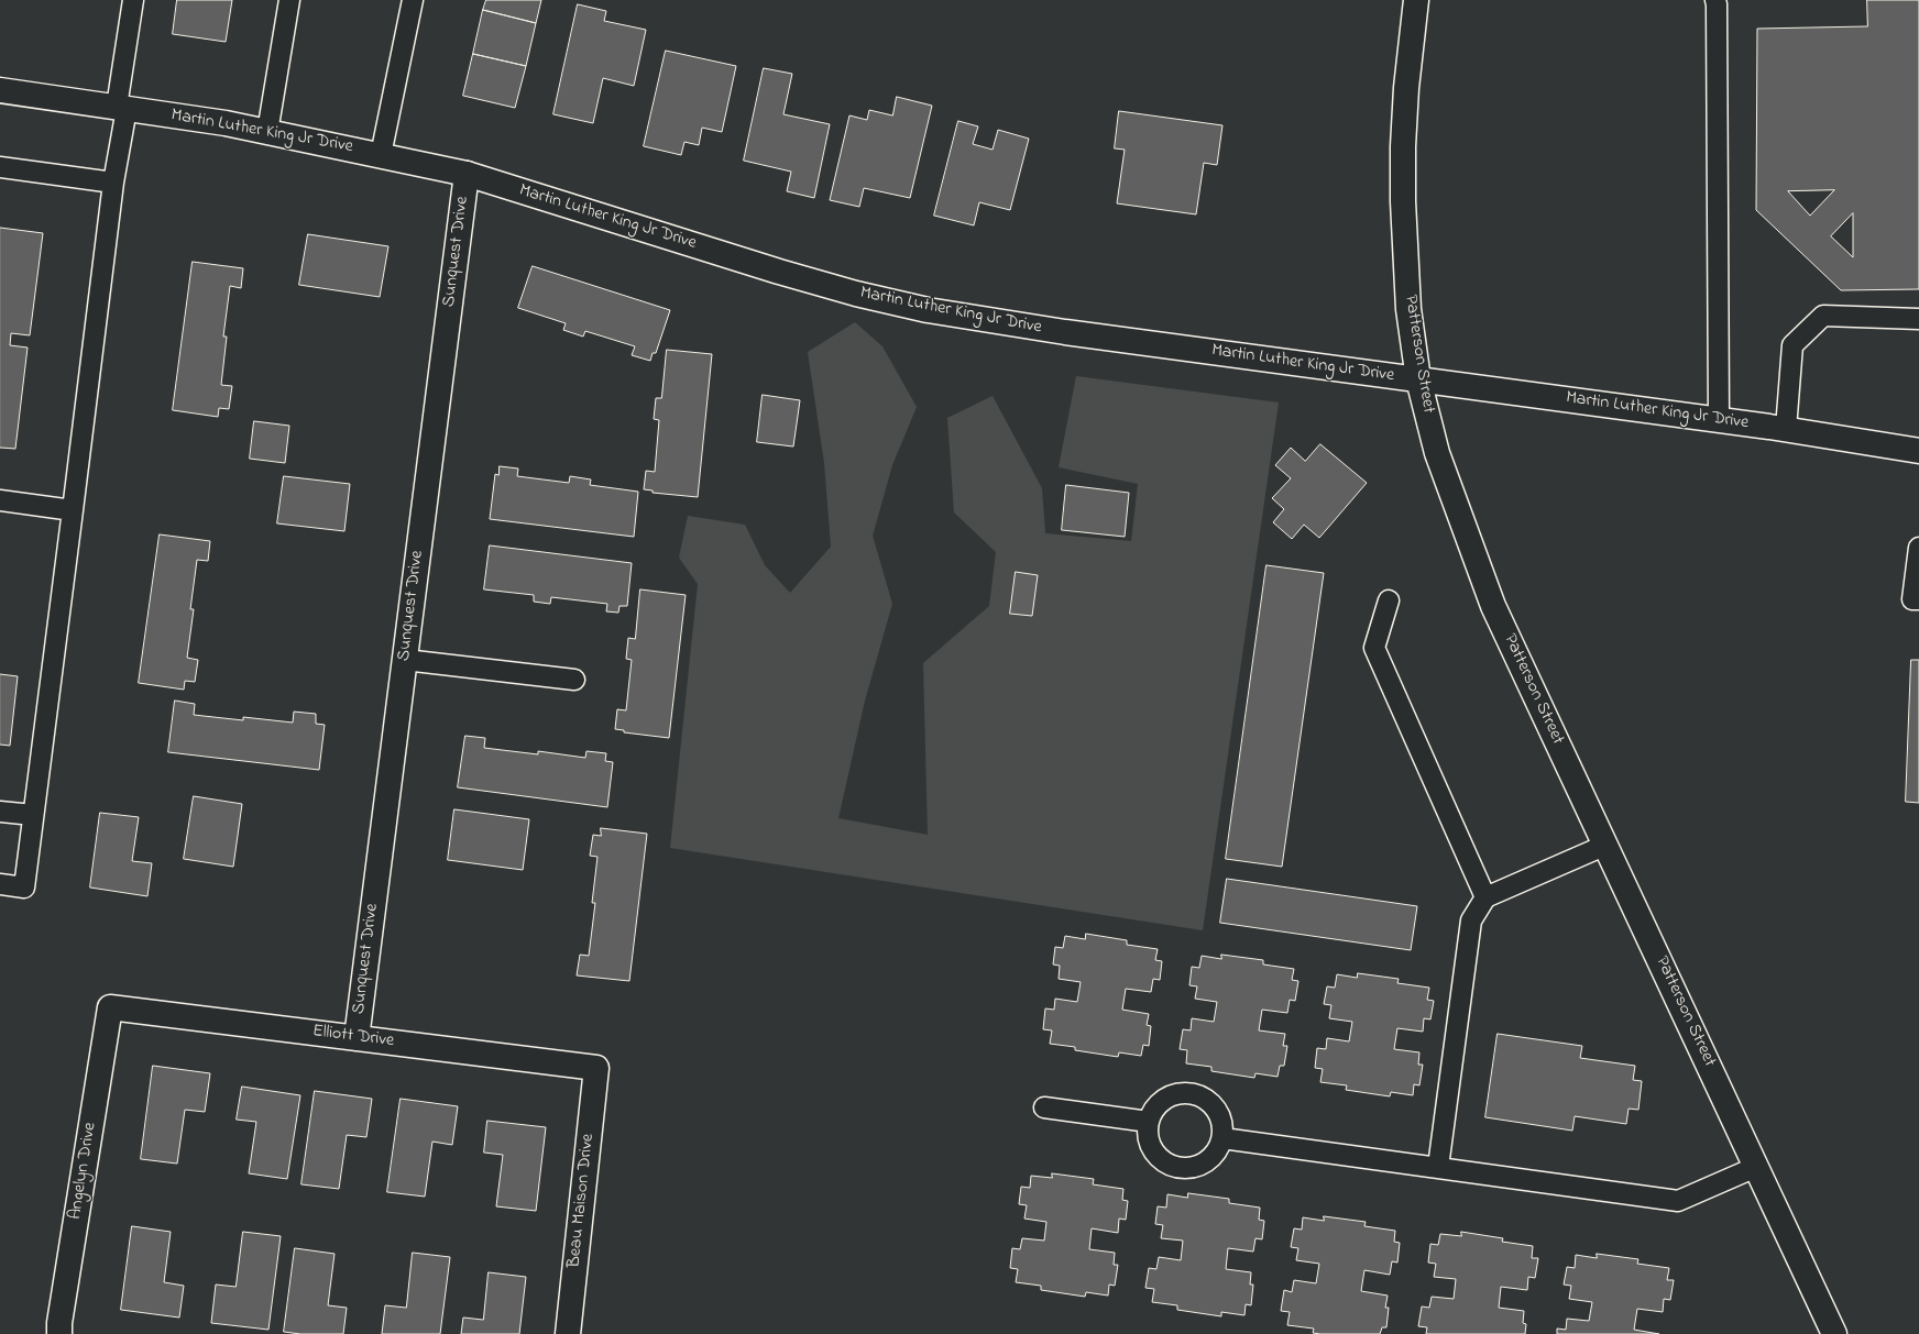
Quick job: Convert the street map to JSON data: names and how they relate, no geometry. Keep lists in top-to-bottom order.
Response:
{
  "streets": {
    "street": [
      "Martin Luther King Jr Drive",
      "Sunquest Drive",
      "Patterson Street",
      "Elliott Drive",
      "Angelyn Drive",
      "Beau Maison Drive"
    ]
  },
  "crossings": [
    ["Martin Luther King Jr Drive", "Sunquest Drive"],
    ["Martin Luther King Jr Drive", "Patterson Street"],
    ["Sunquest Drive", "Elliott Drive"],
    ["Elliott Drive", "Angelyn Drive"],
    ["Elliott Drive", "Beau Maison Drive"]
  ]
}
